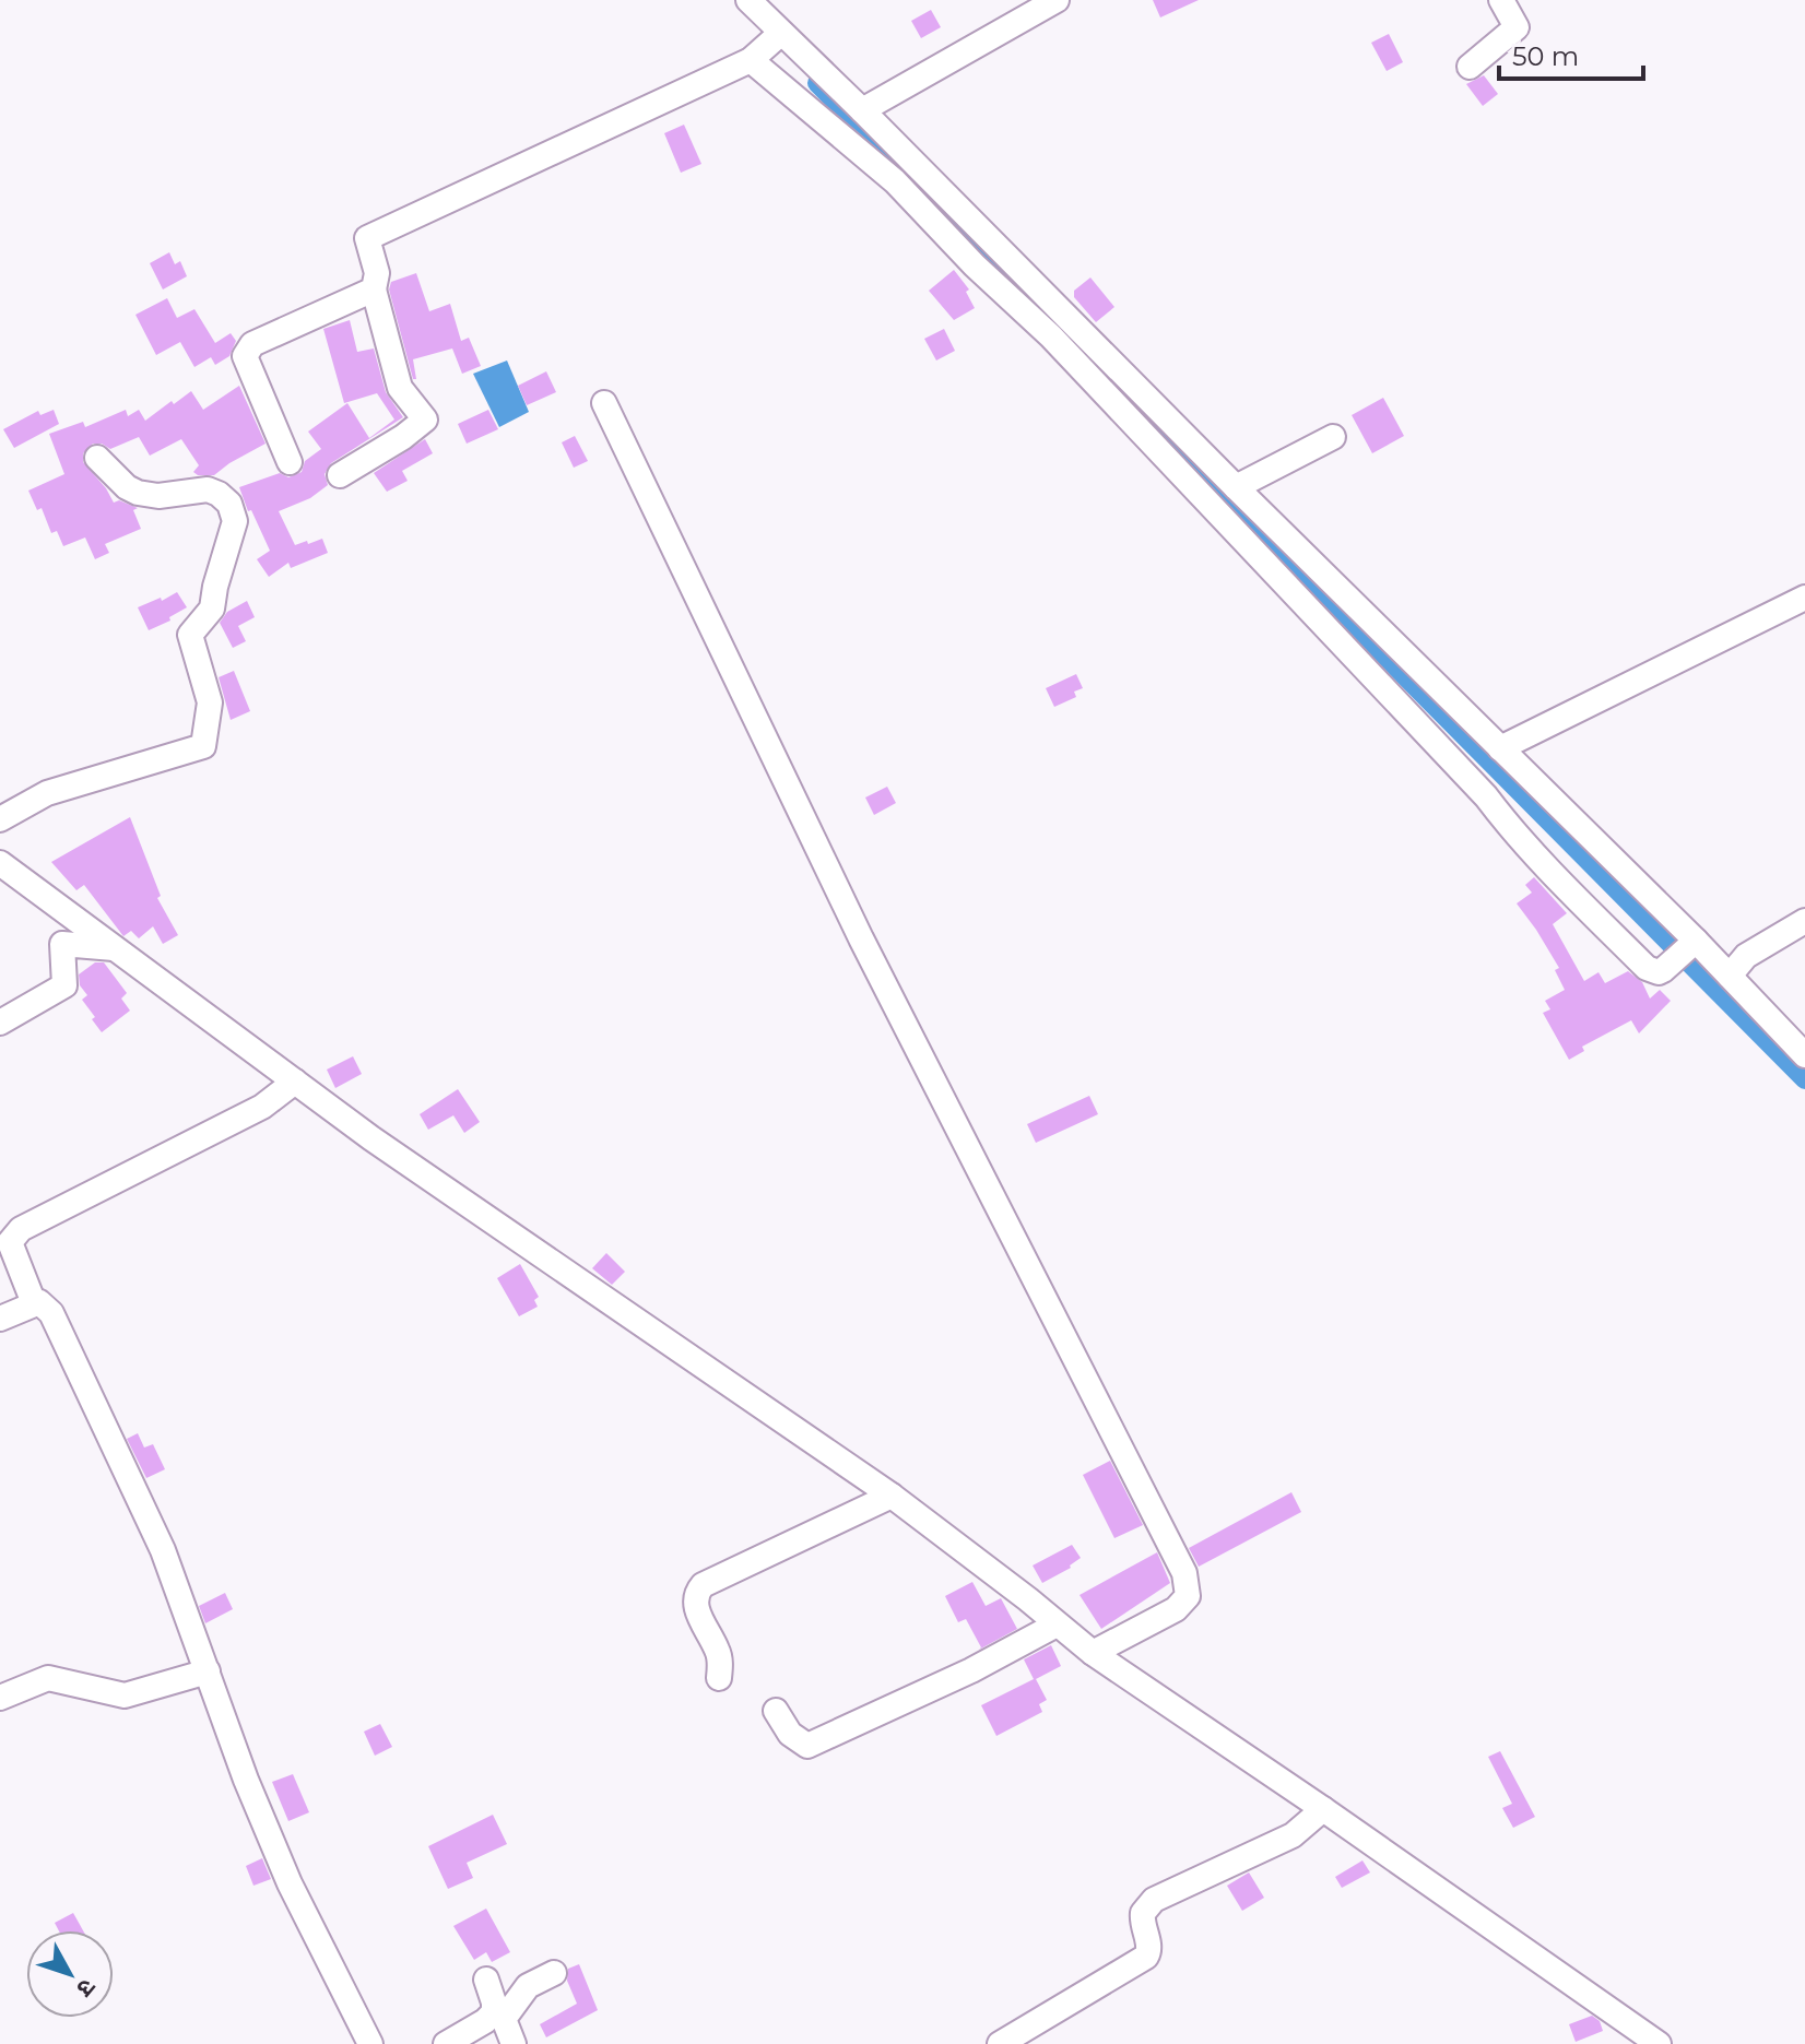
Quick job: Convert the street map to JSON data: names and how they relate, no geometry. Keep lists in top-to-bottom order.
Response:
{
  "scale_bar": "50 m",
  "north": "bottom right"
}
